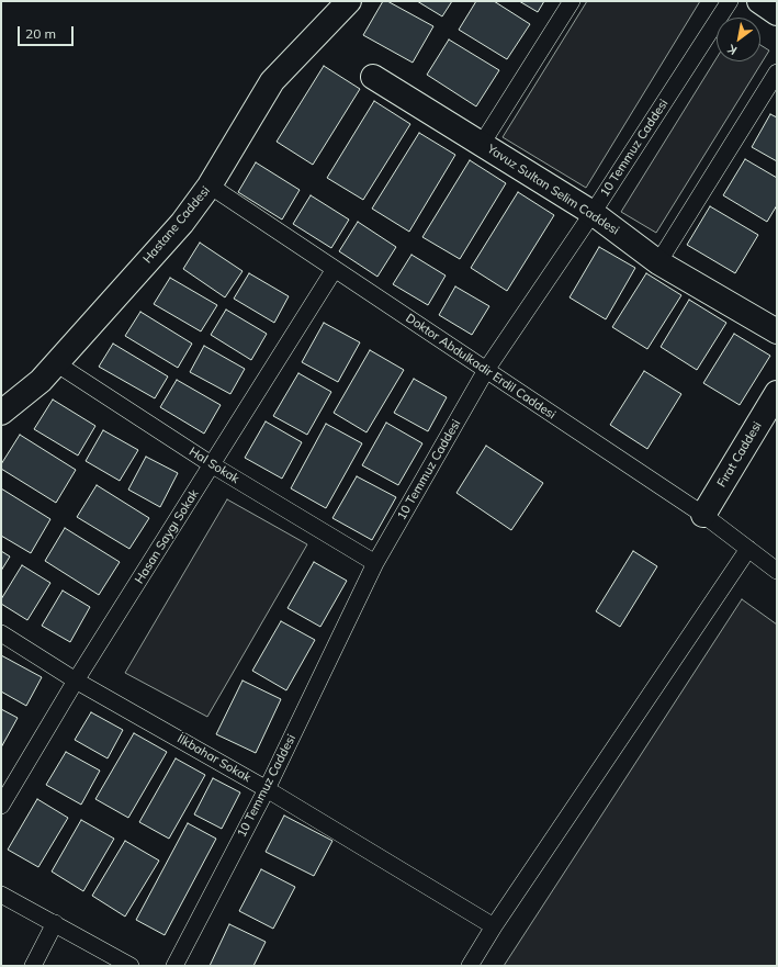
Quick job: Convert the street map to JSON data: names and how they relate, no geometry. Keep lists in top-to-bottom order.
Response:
{
  "streets": {
    "street": [
      "10 Temmuz Caddesi",
      "Yavuz Sultan Selim Caddesi",
      "Hastane Caddesi",
      "Doktor Abdulkadir Erdil Caddesi",
      "Fırat Caddesi",
      "Hal Sokak",
      "Hasan Saygı Sokak",
      "İlkbahar Sokak"
    ]
  },
  "crossings": [
    ["10 Temmuz Caddesi", "Yavuz Sultan Selim Caddesi"],
    ["10 Temmuz Caddesi", "Doktor Abdulkadir Erdil Caddesi"],
    ["10 Temmuz Caddesi", "Hal Sokak"],
    ["10 Temmuz Caddesi", "İlkbahar Sokak"],
    ["Hastane Caddesi", "Doktor Abdulkadir Erdil Caddesi"],
    ["Hastane Caddesi", "Hal Sokak"],
    ["Doktor Abdulkadir Erdil Caddesi", "Fırat Caddesi"],
    ["Doktor Abdulkadir Erdil Caddesi", "Hasan Saygı Sokak"],
    ["Hal Sokak", "Hasan Saygı Sokak"],
    ["Hasan Saygı Sokak", "İlkbahar Sokak"]
  ],
  "scale_bar": "20 m",
  "north": "bottom left"
}
